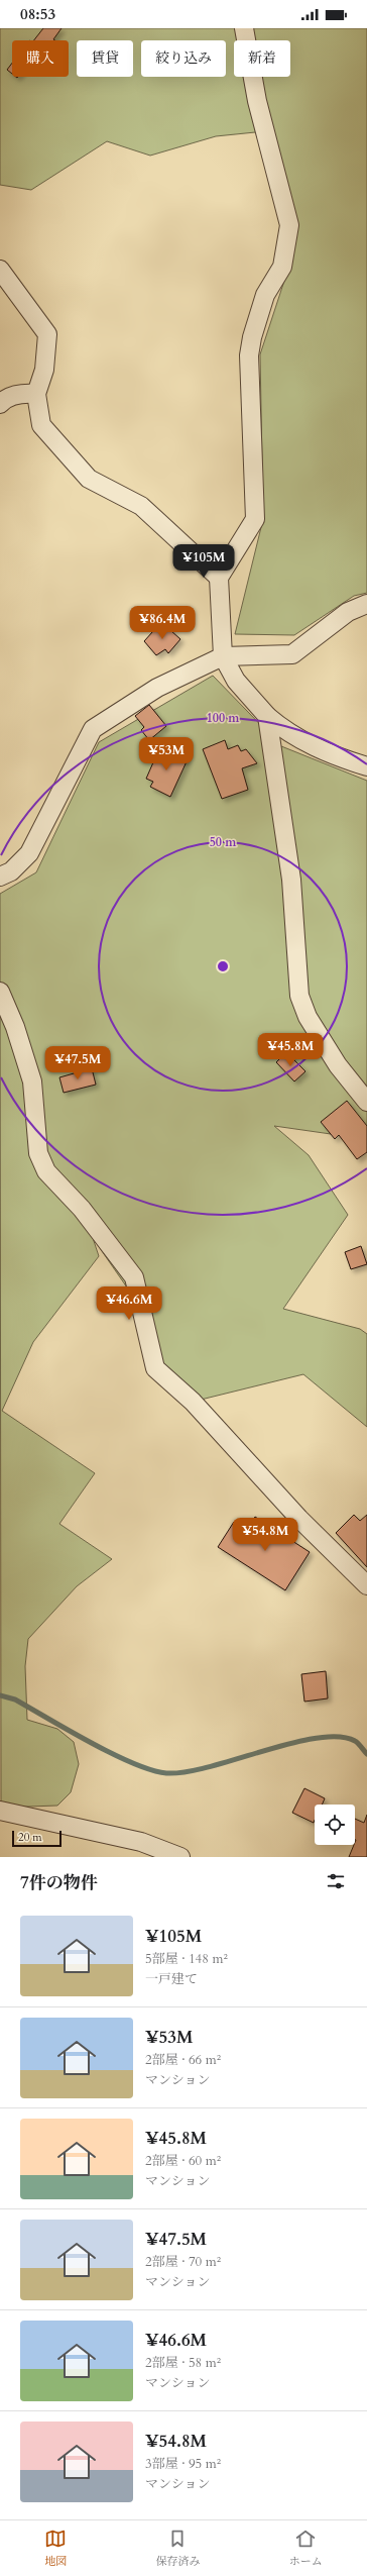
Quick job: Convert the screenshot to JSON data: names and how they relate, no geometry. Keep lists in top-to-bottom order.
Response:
{
  "scale_bar": "20 m",
  "page": {
    "status": "08:53",
    "chip": [
      "購入",
      "賃貸",
      "絞り込み",
      "新着"
    ],
    "price": [
      "¥105M",
      "¥86.4M",
      "¥53M",
      "¥45.8M",
      "¥47.5M",
      "¥46.6M",
      "¥54.8M"
    ],
    "scale": "20 m",
    "heading": "7件の物件",
    "list": [
      {
        "name": "¥105M",
        "note": "5部屋 · 148 m² · 一戸建て"
      },
      {
        "name": "¥53M",
        "note": "2部屋 · 66 m² · マンション"
      },
      {
        "name": "¥45.8M",
        "note": "2部屋 · 60 m² · マンション"
      },
      {
        "name": "¥47.5M",
        "note": "2部屋 · 70 m² · マンション"
      },
      {
        "name": "¥46.6M",
        "note": "2部屋 · 58 m² · マンション"
      },
      {
        "name": "¥54.8M",
        "note": "3部屋 · 95 m² · マンション"
      }
    ],
    "tabs": ["地図", "保存済み", "ホーム"]
  },
  "rings": ["100 m", "50 m"]
}
